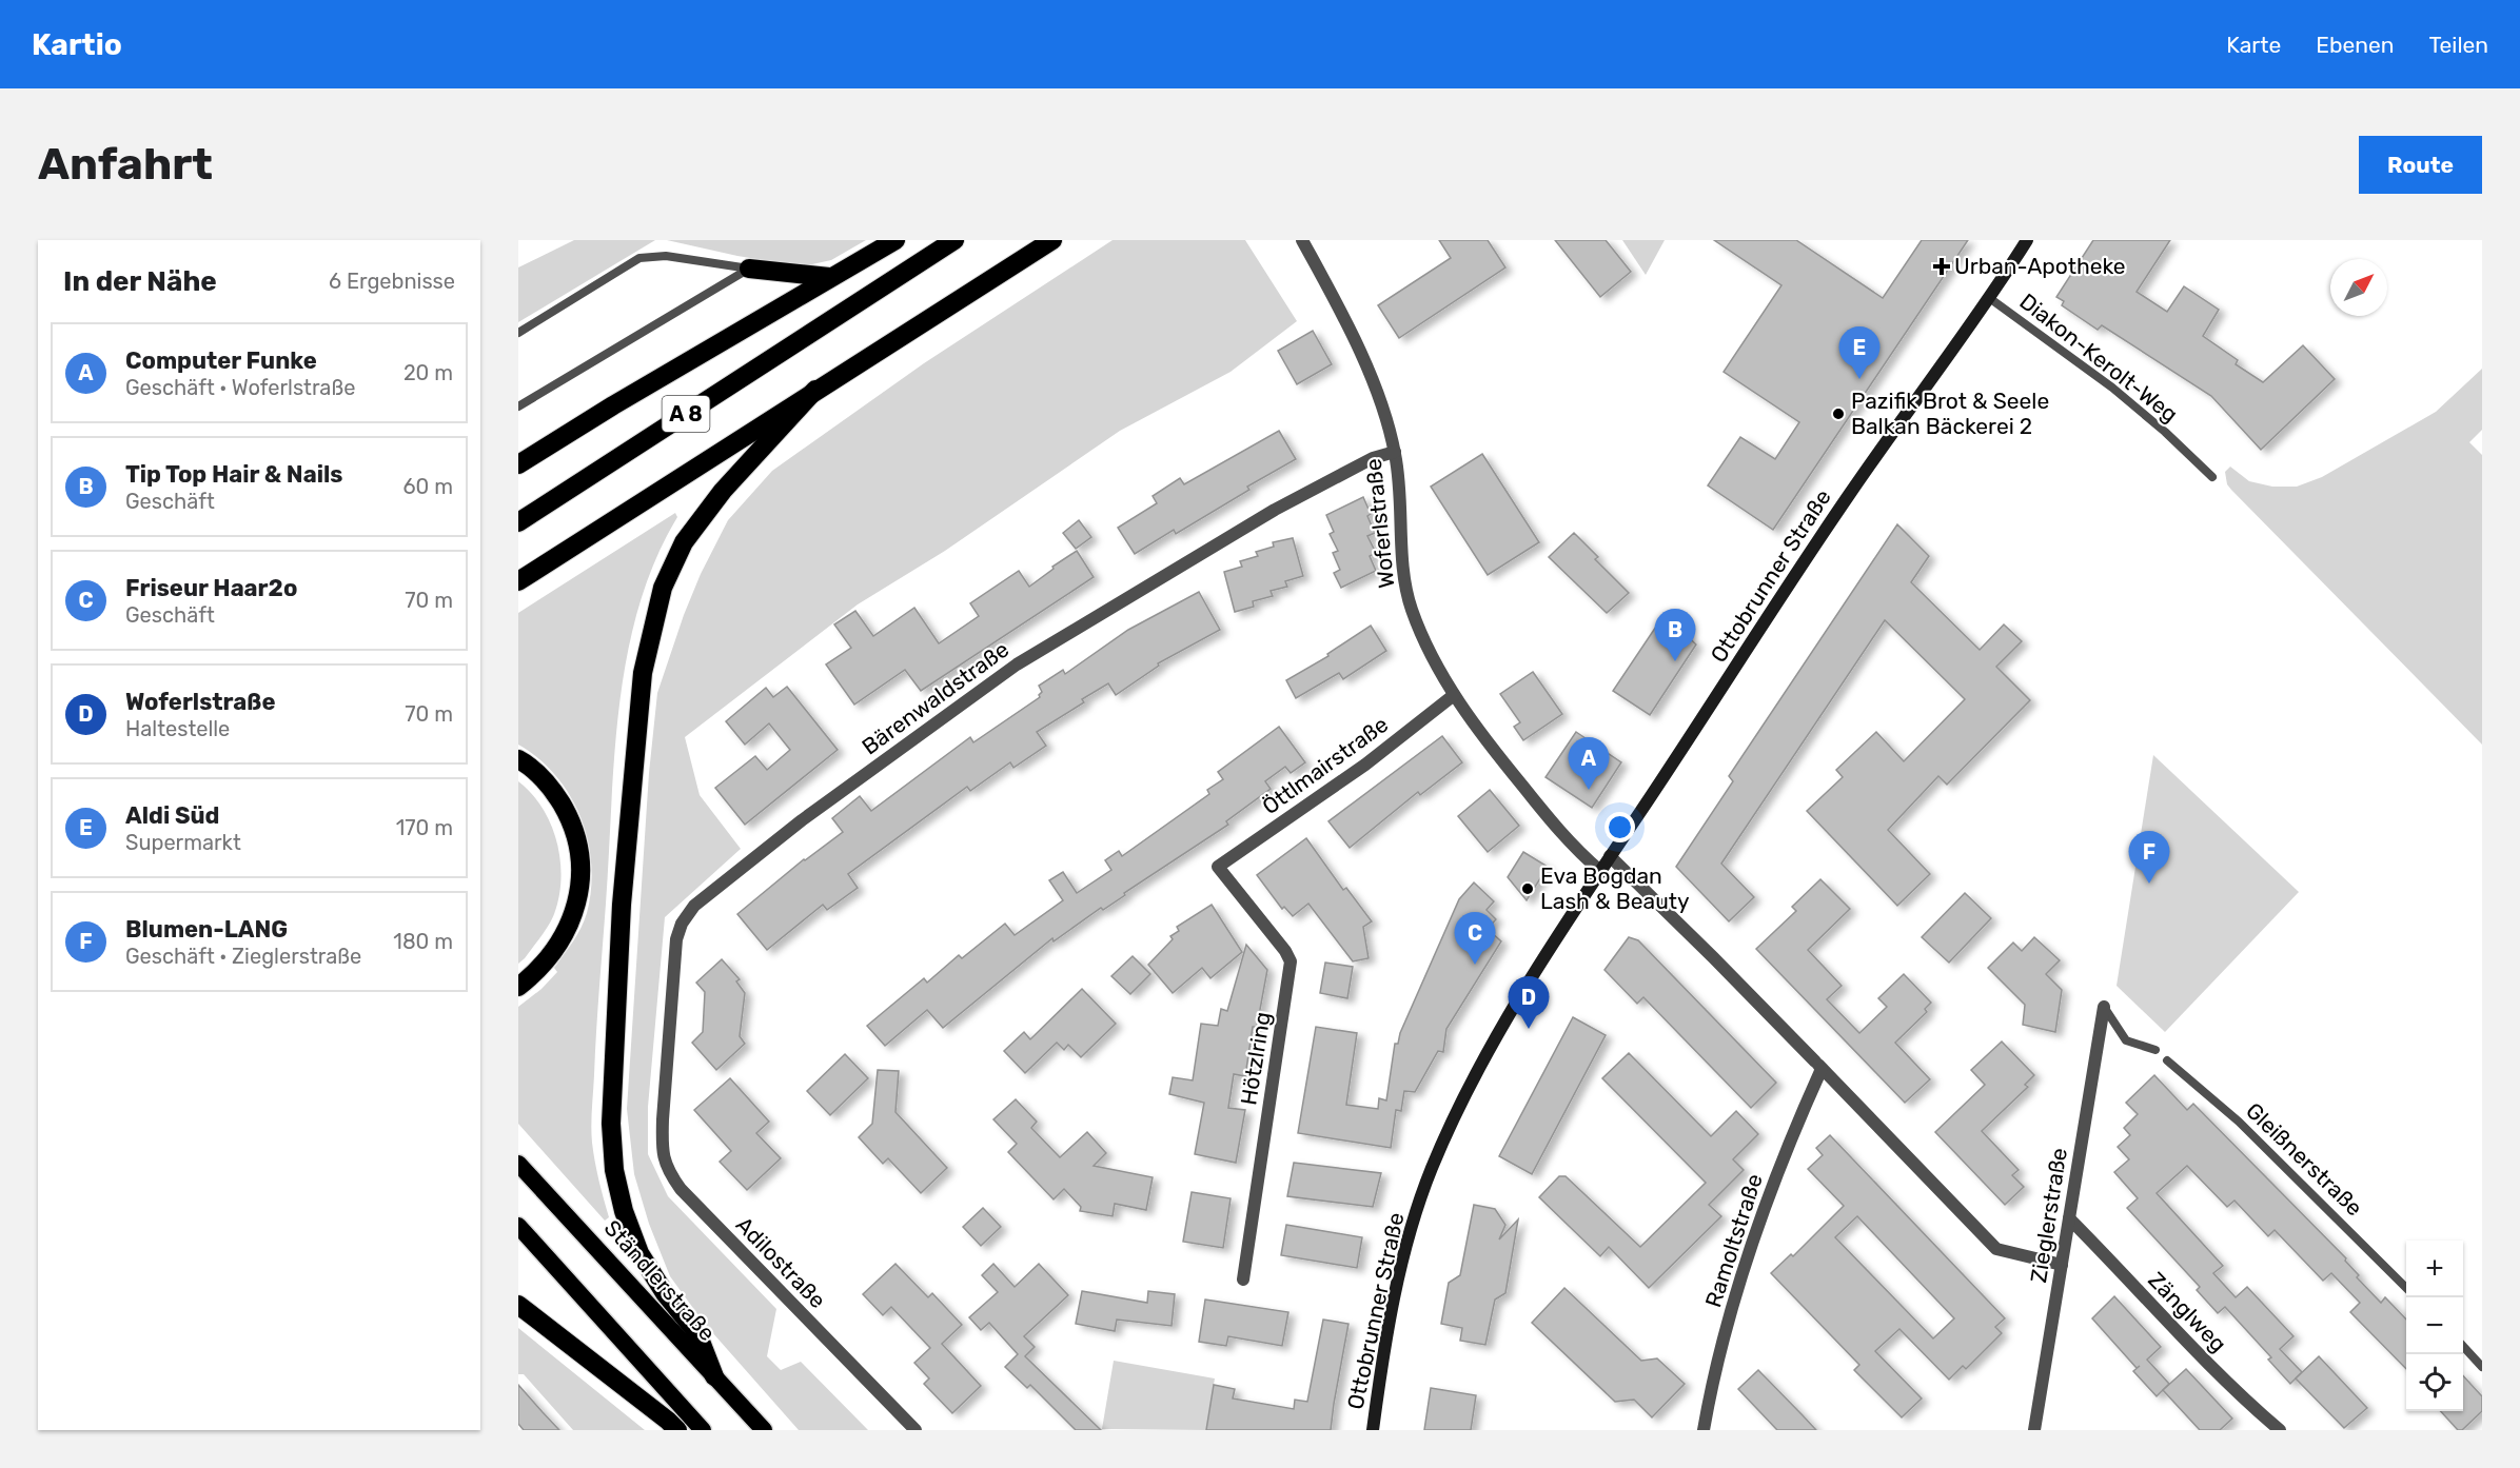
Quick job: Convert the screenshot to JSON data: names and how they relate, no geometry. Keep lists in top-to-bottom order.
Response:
{
  "streets": {
    "highway": ["A 8", "Ständlerstraße"],
    "main road": ["Ottobrunner Straße"],
    "street": [
      "Woferlstraße",
      "Bärenwaldstraße",
      "Öttlmairstraße",
      "Hötzlring",
      "Zieglerstraße",
      "Ramoltstraße",
      "Adilostraße",
      "Zänglweg"
    ],
    "lane": ["Diakon-Kerolt-Weg", "Gleißnerstraße"]
  },
  "crossings": [
    ["Diakon-Kerolt-Weg", "Ottobrunner Straße"],
    ["Woferlstraße", "Ottobrunner Straße"],
    ["Woferlstraße", "Bärenwaldstraße"],
    ["Woferlstraße", "Öttlmairstraße"],
    ["Bärenwaldstraße", "Adilostraße"],
    ["Öttlmairstraße", "Hötzlring"],
    ["Zieglerstraße", "Zänglweg"]
  ],
  "places": {
    "health": ["Urban-Apotheke"],
    "other": ["Pazifik Brot & Seele Balkan Bäckerei 2", "Eva Bogdan Lash & Beauty"]
  },
  "north": "top right",
  "page": {
    "header": "Kartio",
    "nav": ["Karte", "Ebenen", "Teilen"],
    "buttons": "Route",
    "title": "Anfahrt",
    "heading": ["In der Nähe", "6 Ergebnisse"],
    "list": [
      {
        "mark": "A",
        "name": "Computer Funke",
        "note": "Geschäft · Woferlstraße",
        "value": "20 m"
      },
      {
        "mark": "B",
        "name": "Tip Top Hair & Nails",
        "note": "Geschäft",
        "value": "60 m"
      },
      {
        "mark": "C",
        "name": "Friseur Haar2o",
        "note": "Geschäft",
        "value": "70 m"
      },
      {
        "mark": "D",
        "name": "Woferlstraße",
        "note": "Haltestelle",
        "value": "70 m"
      },
      {
        "mark": "E",
        "name": "Aldi Süd",
        "note": "Supermarkt",
        "value": "170 m"
      },
      {
        "mark": "F",
        "name": "Blumen-LANG",
        "note": "Geschäft · Zieglerstraße",
        "value": "180 m"
      }
    ],
    "pins": [
      "E",
      "B",
      "A",
      "F",
      "C",
      "D"
    ],
    "map_buttons": ["+", "−"]
  }
}
